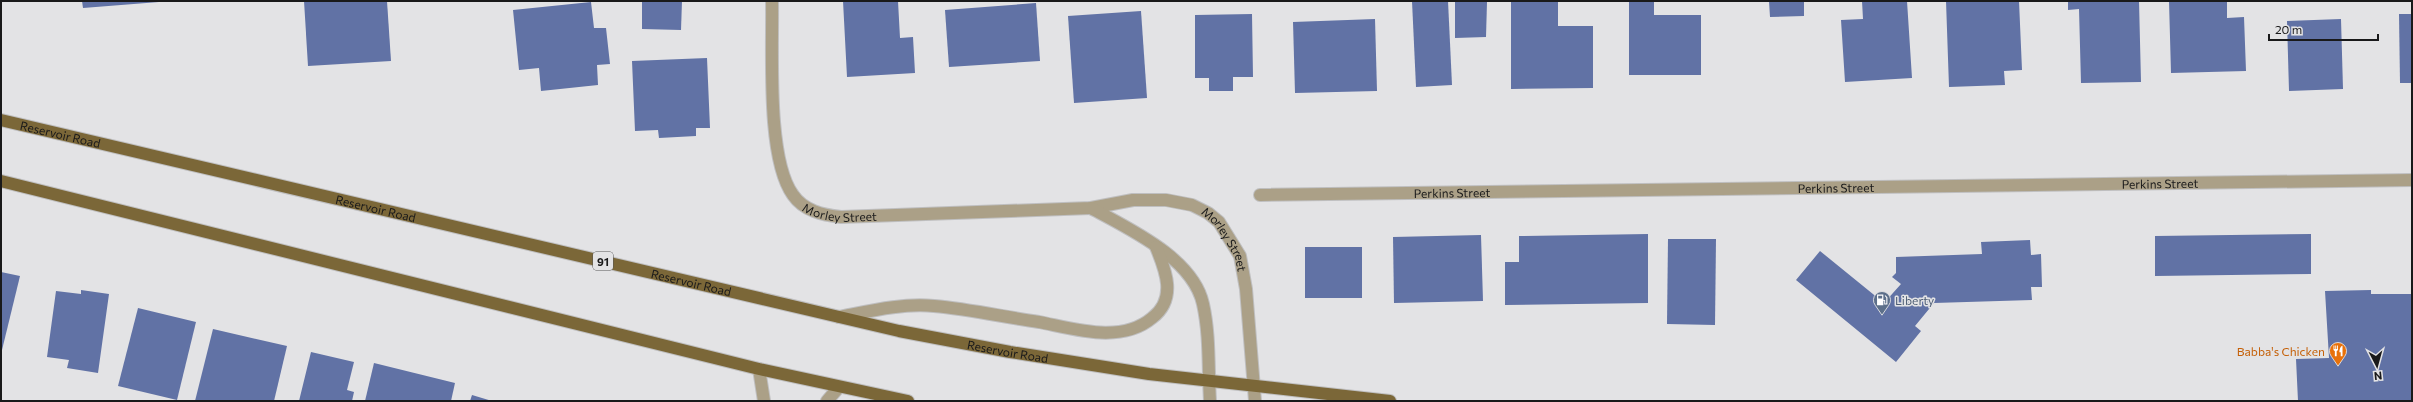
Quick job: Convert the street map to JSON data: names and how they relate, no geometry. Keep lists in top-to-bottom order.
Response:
{
  "streets": {
    "main road": ["Reservoir Road", "91"],
    "street": ["Perkins Street", "Morley Street"]
  },
  "crossings": [
    ["Reservoir Road", "Morley Street"]
  ],
  "places": {
    "fuel station": ["Liberty"],
    "restaurant": ["Babba's Chicken"]
  },
  "scale_bar": "20 m",
  "north": "bottom"
}
